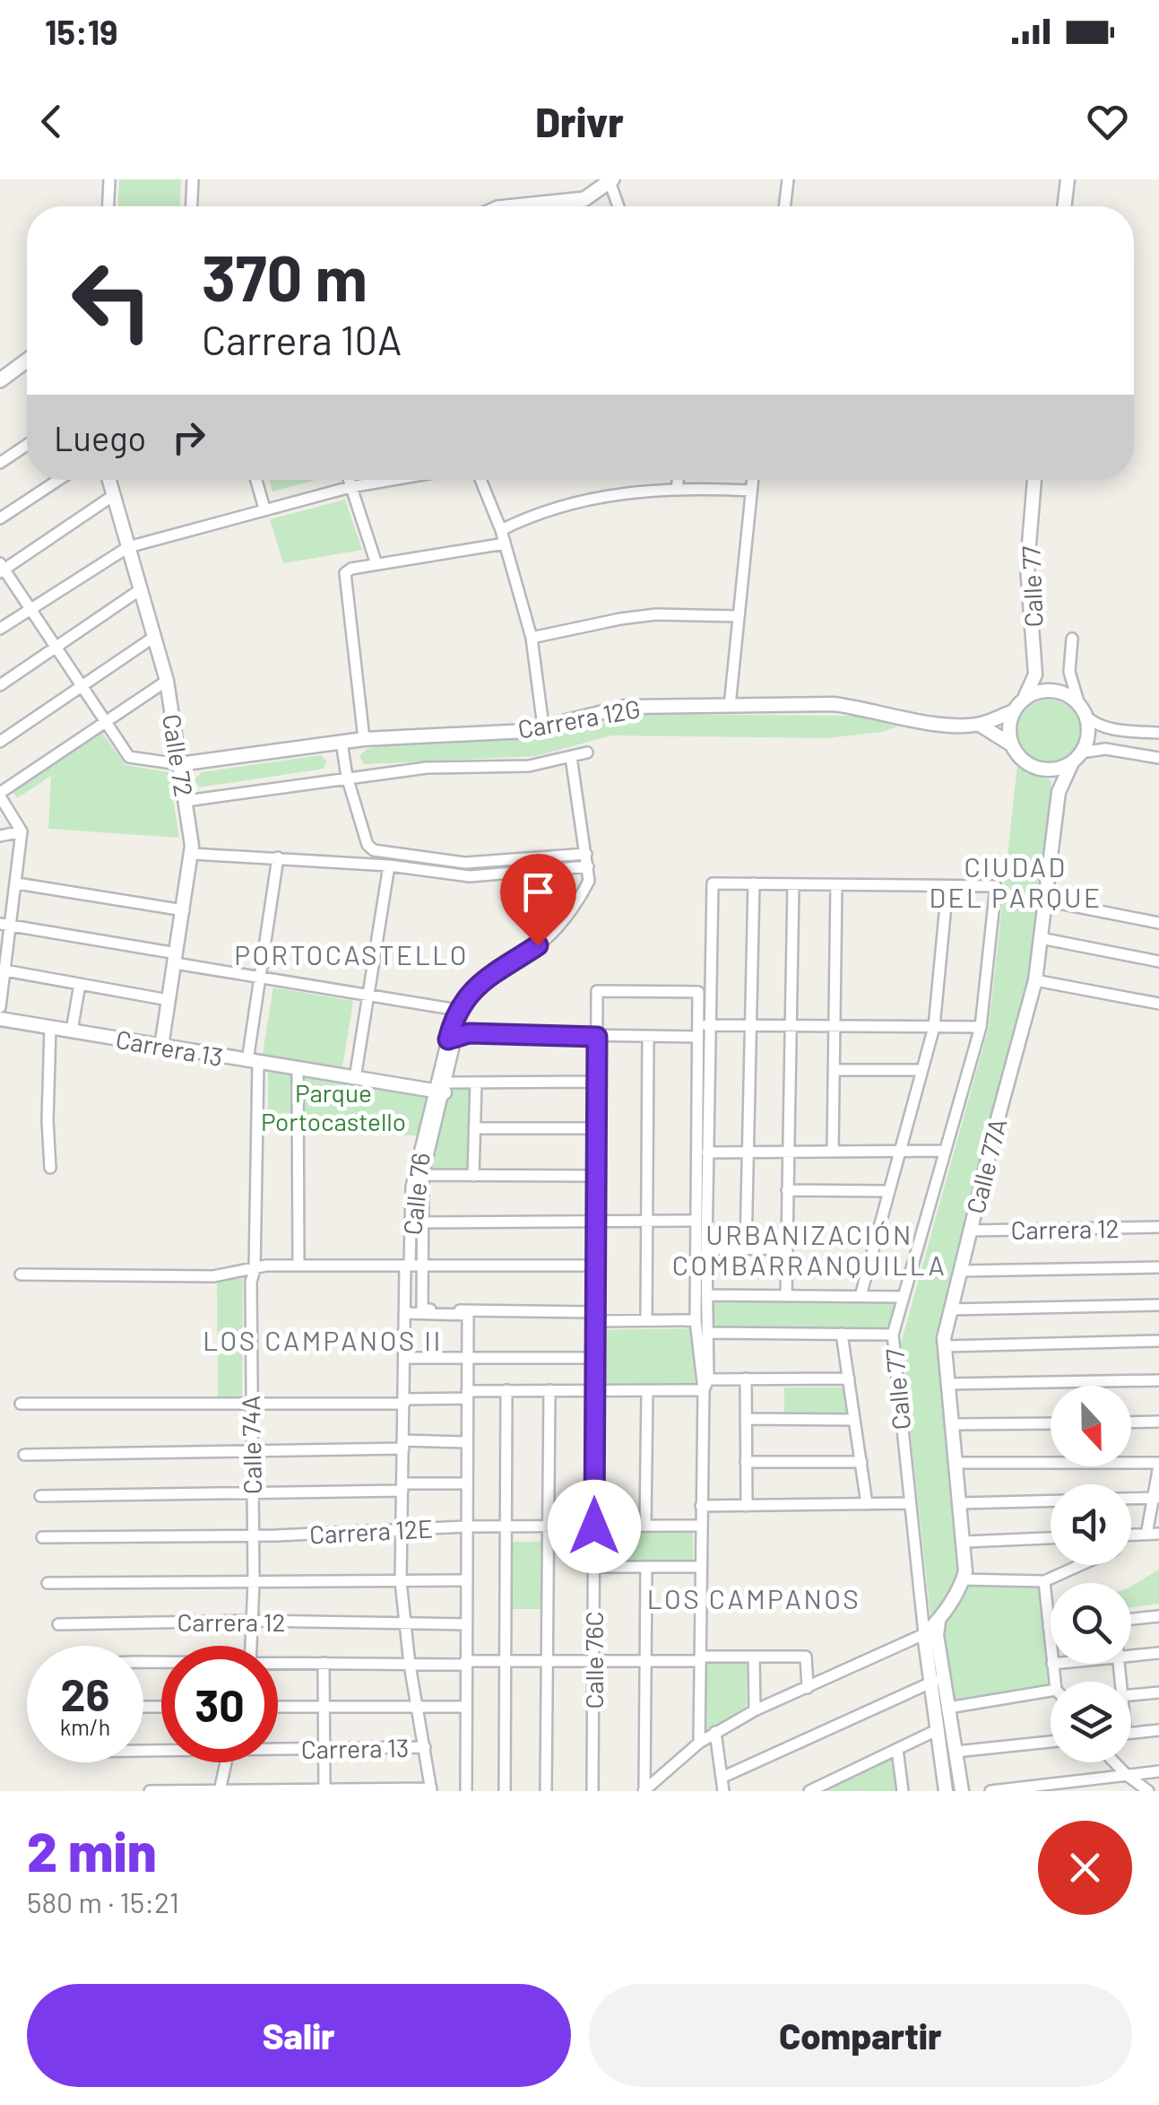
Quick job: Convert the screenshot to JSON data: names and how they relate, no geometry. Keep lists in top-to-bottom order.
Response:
{
  "streets": {
    "street": [
      "Calle 77",
      "Carrera 12G",
      "Calle 72",
      "Carrera 13",
      "Calle 77A",
      "Calle 76",
      "Carrera 12",
      "Calle 74A",
      "Carrera 12E",
      "Calle 76C"
    ]
  },
  "crossings": [
    ["Calle 77", "Carrera 12G"],
    ["Calle 77", "Calle 77A"],
    ["Carrera 12G", "Calle 72"],
    ["Carrera 12G", "Calle 77A"],
    ["Calle 72", "Carrera 13"],
    ["Carrera 13", "Calle 76"],
    ["Carrera 13", "Calle 74A"],
    ["Calle 77A", "Carrera 12"],
    ["Calle 76", "Carrera 12"],
    ["Calle 76", "Carrera 12E"],
    ["Carrera 12", "Calle 74A"],
    ["Calle 74A", "Carrera 12E"],
    ["Carrera 12E", "Calle 76C"]
  ],
  "districts": [
    "CIUDAD DEL PARQUE",
    "PORTOCASTELLO",
    "URBANIZACIÓN COMBARRANQUILLA",
    "LOS CAMPANOS II",
    "LOS CAMPANOS"
  ],
  "parks": ["Parque Portocastello"],
  "north": "bottom",
  "page": {
    "status": "15:19",
    "header": "Drivr",
    "turn": ["370 m", "Carrera 10A"],
    "then": "Luego",
    "speed": "26 km/h",
    "limit": "30",
    "heading": ["2 min", "580 m · 15:21"],
    "buttons": ["Salir", "Compartir"]
  }
}
